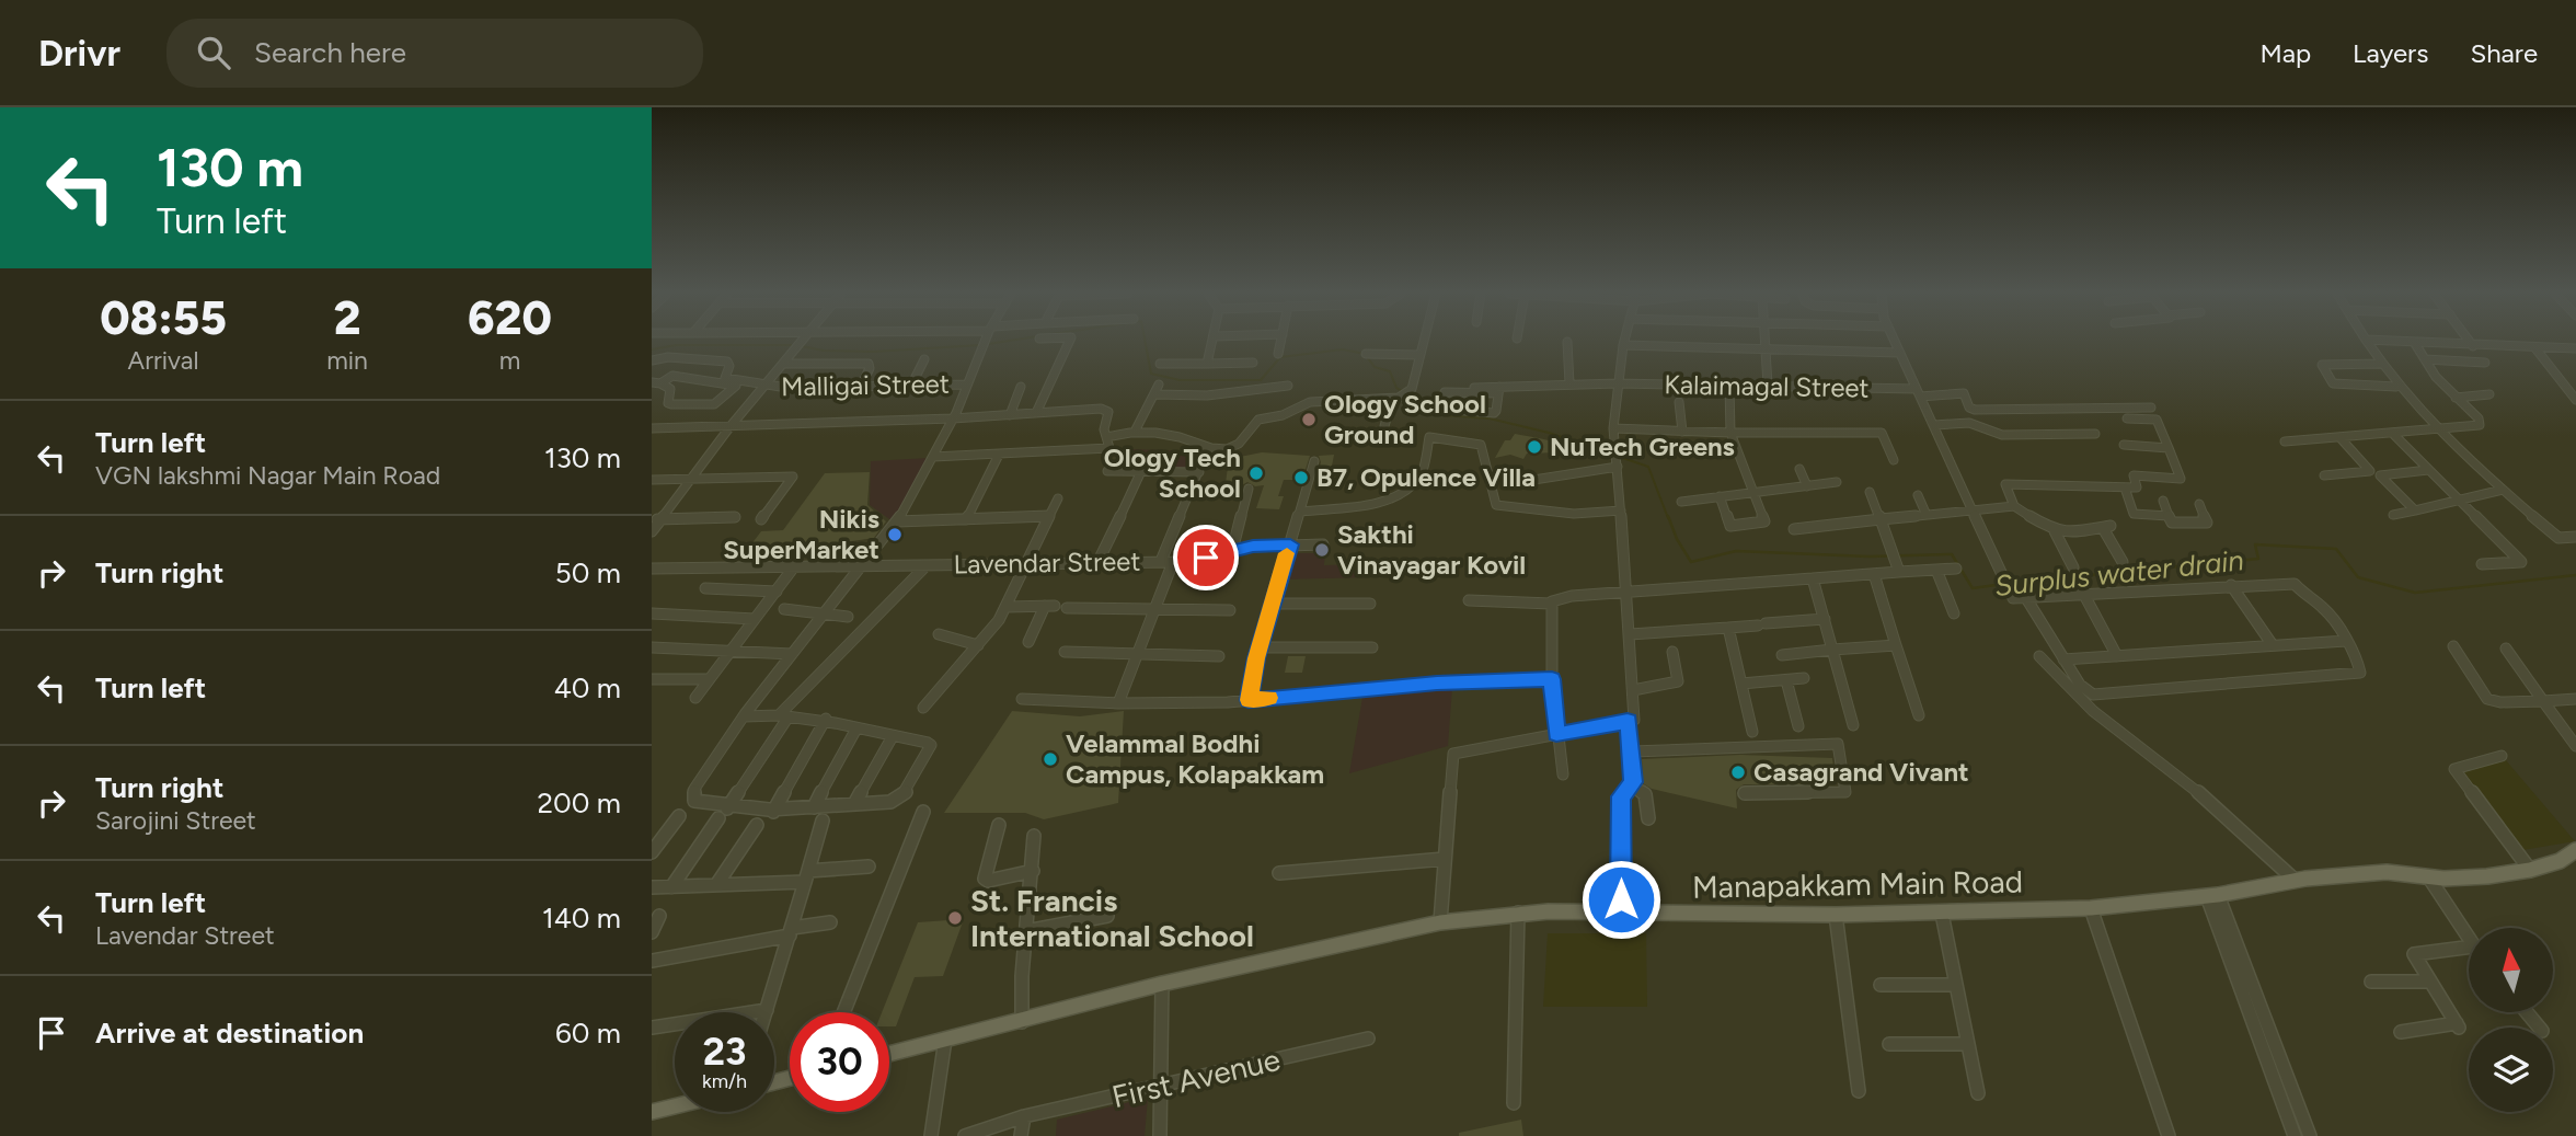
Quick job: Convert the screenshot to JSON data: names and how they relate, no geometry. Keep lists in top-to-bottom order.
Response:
{
  "streets": {
    "main road": ["Manapakkam Main Road"],
    "street": [
      "Malligai Street",
      "Kalaimagal Street",
      "Lavendar Street",
      "First Avenue"
    ]
  },
  "water": ["Surplus water drain"],
  "places": [
    "Ology School Ground",
    "NuTech Greens",
    "Ology Tech School",
    "B7, Opulence Villa",
    "Nikis SuperMarket",
    "Sakthi Vinayagar Kovil",
    "Velammal Bodhi Campus, Kolapakkam",
    "Casagrand Vivant",
    "St. Francis International School"
  ],
  "north": "top",
  "page": {
    "header": "Drivr",
    "search": "Search here",
    "nav": ["Map", "Layers", "Share"],
    "turn": ["130 m", "Turn left"],
    "eta": [
      "08:55",
      "Arrival",
      "2",
      "min",
      "620",
      "m"
    ],
    "list": [
      {
        "name": "Turn left",
        "note": "VGN lakshmi Nagar Main Road",
        "value": "130 m"
      },
      {
        "name": "Turn right",
        "value": "50 m"
      },
      {
        "name": "Turn left",
        "value": "40 m"
      },
      {
        "name": "Turn right",
        "note": "Sarojini Street",
        "value": "200 m"
      },
      {
        "name": "Turn left",
        "note": "Lavendar Street",
        "value": "140 m"
      },
      {
        "name": "Arrive at destination",
        "value": "60 m"
      }
    ],
    "speed": "23 km/h",
    "limit": "30"
  }
}
